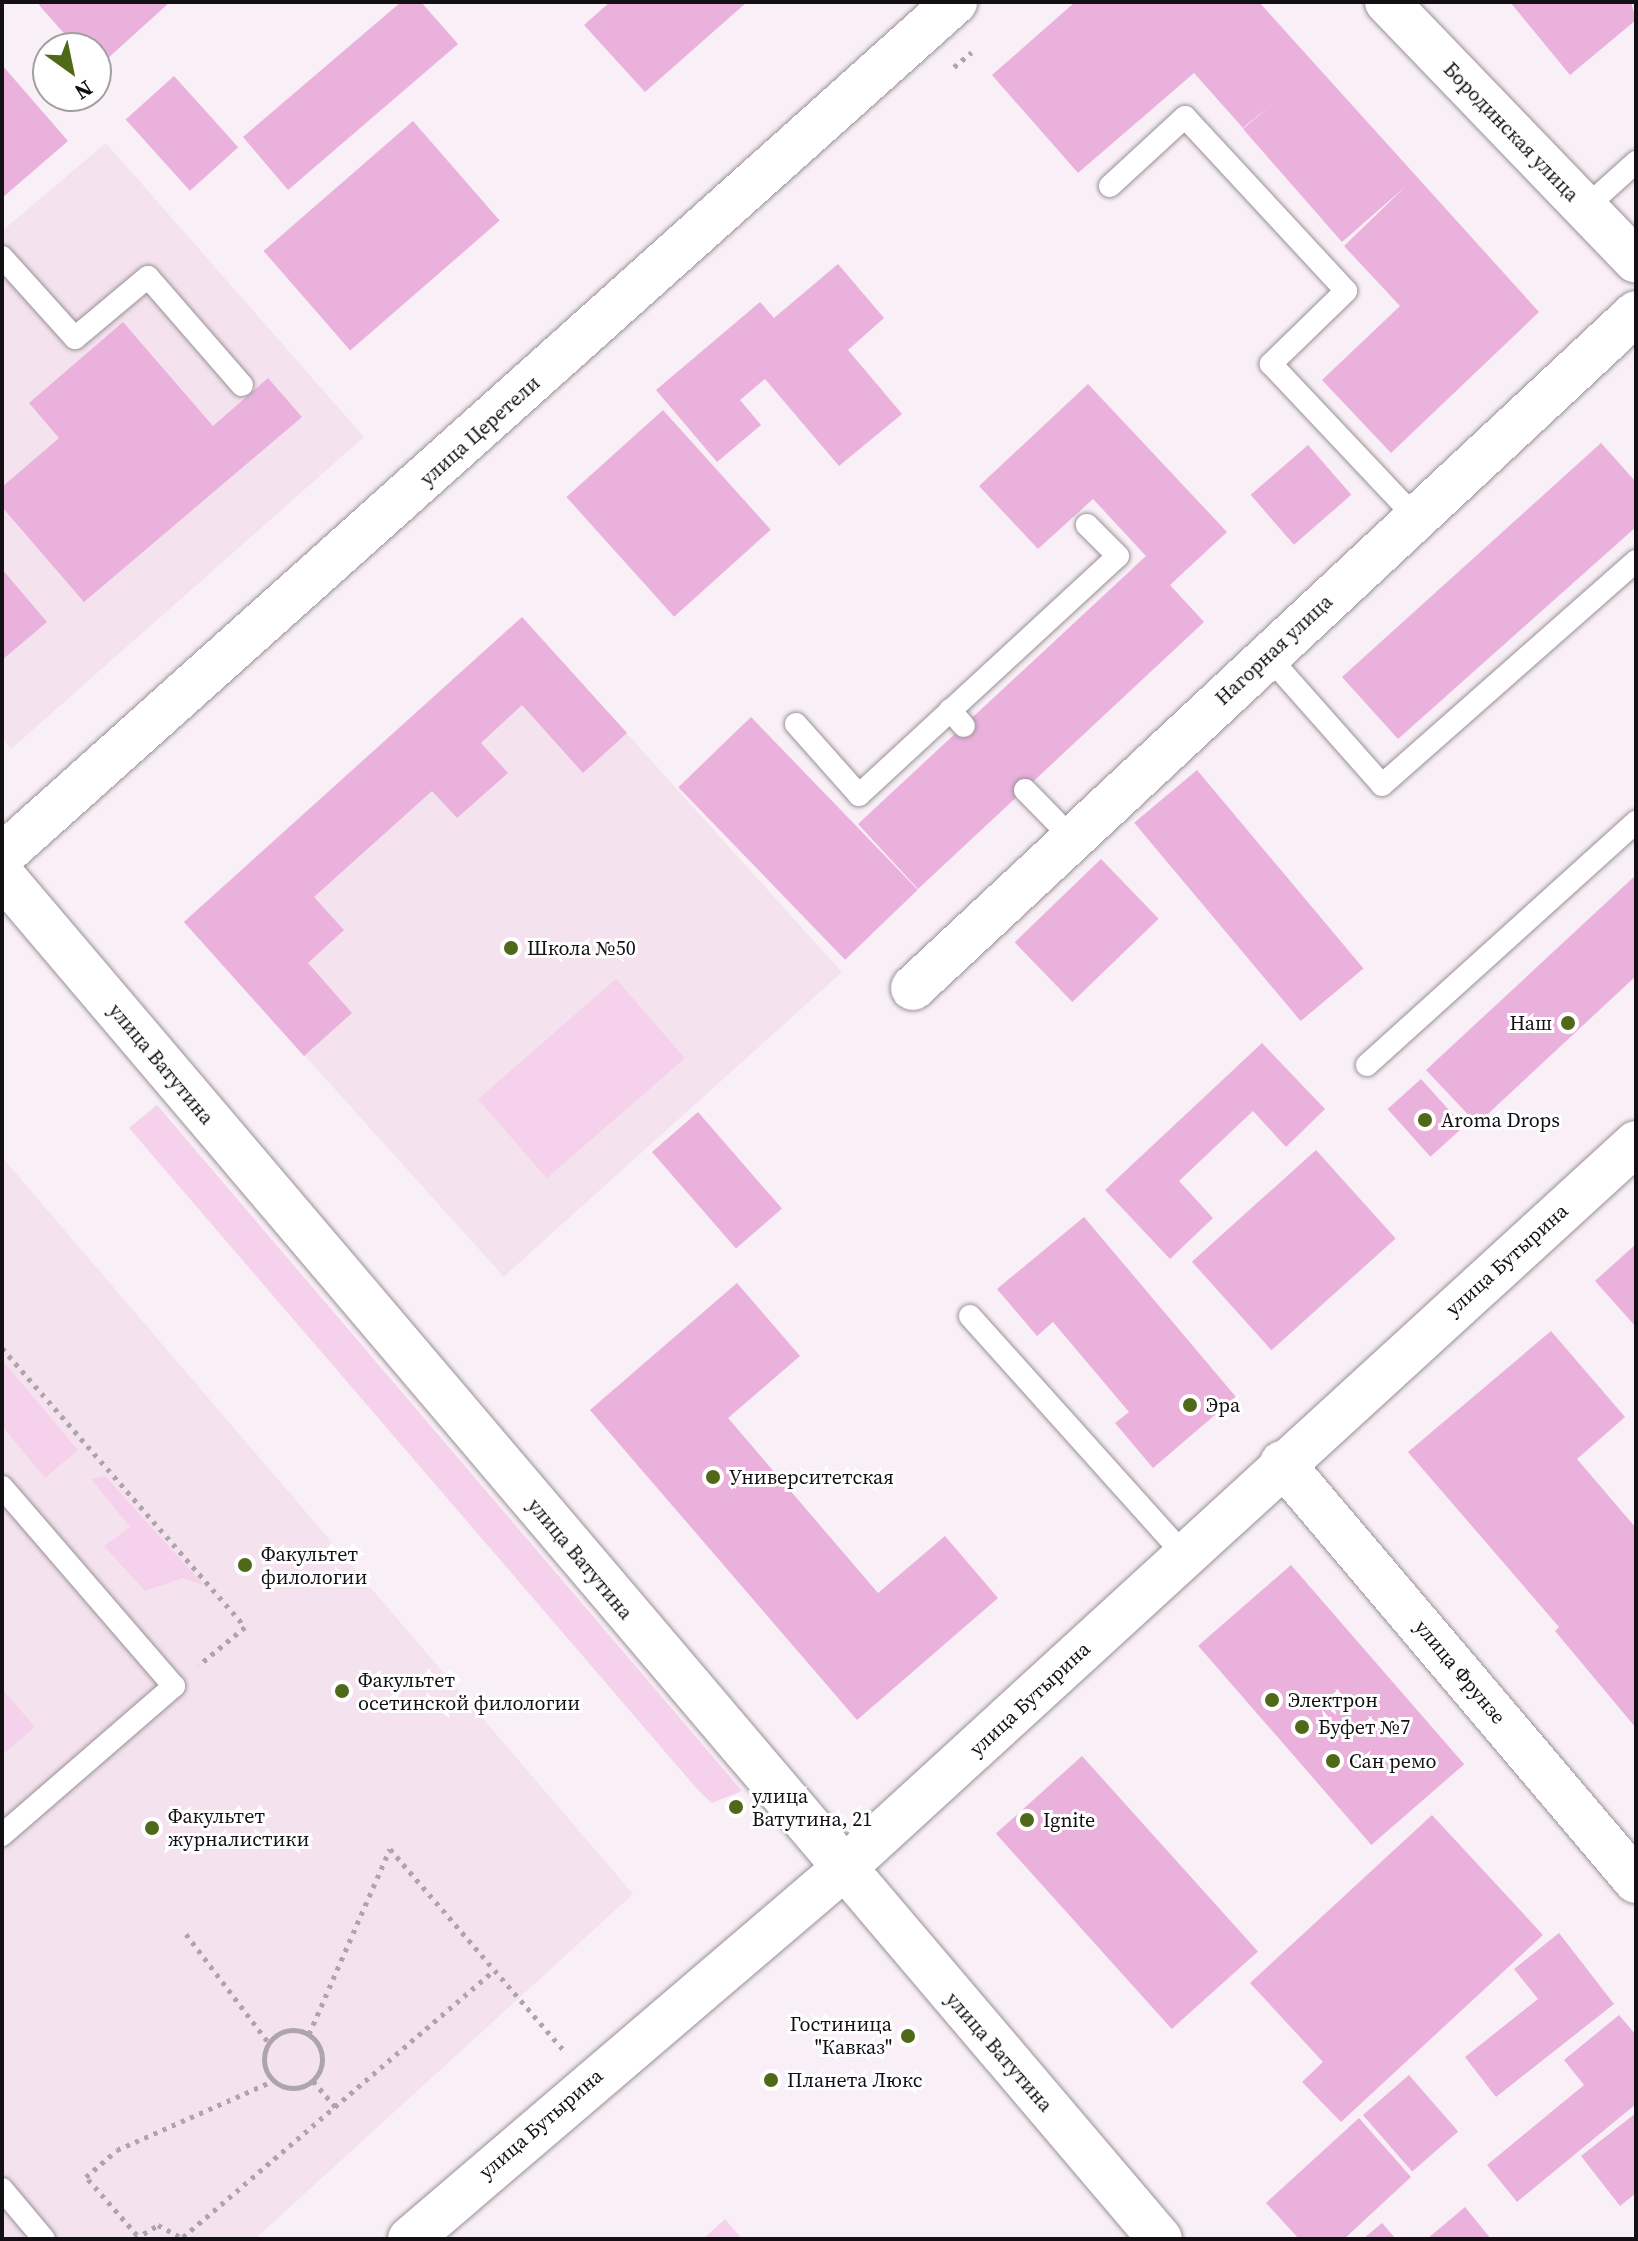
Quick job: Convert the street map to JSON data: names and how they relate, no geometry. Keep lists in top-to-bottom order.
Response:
{
  "streets": {
    "street": [
      "Бородинская улица",
      "улица Церетели",
      "Нагорная улица",
      "улица Ватутина",
      "улица Бутырина",
      "улица Фрунзе"
    ]
  },
  "crossings": [
    ["улица Ватутина", "улица Бутырина"],
    ["улица Бутырина", "улица Фрунзе"]
  ],
  "places": [
    "Школа №50",
    "Наш",
    "Aroma Drops",
    "Эра",
    "Университетская",
    "Факультет филологии",
    "Факультет осетинской филологии",
    "Электрон",
    "Буфет №7",
    "Сан ремо",
    "улица Ватутина, 21",
    "Ignite",
    "Факультет журналистики",
    "Гостиница \"Кавказ\"",
    "Планета Люкс"
  ],
  "north": "bottom right"
}
